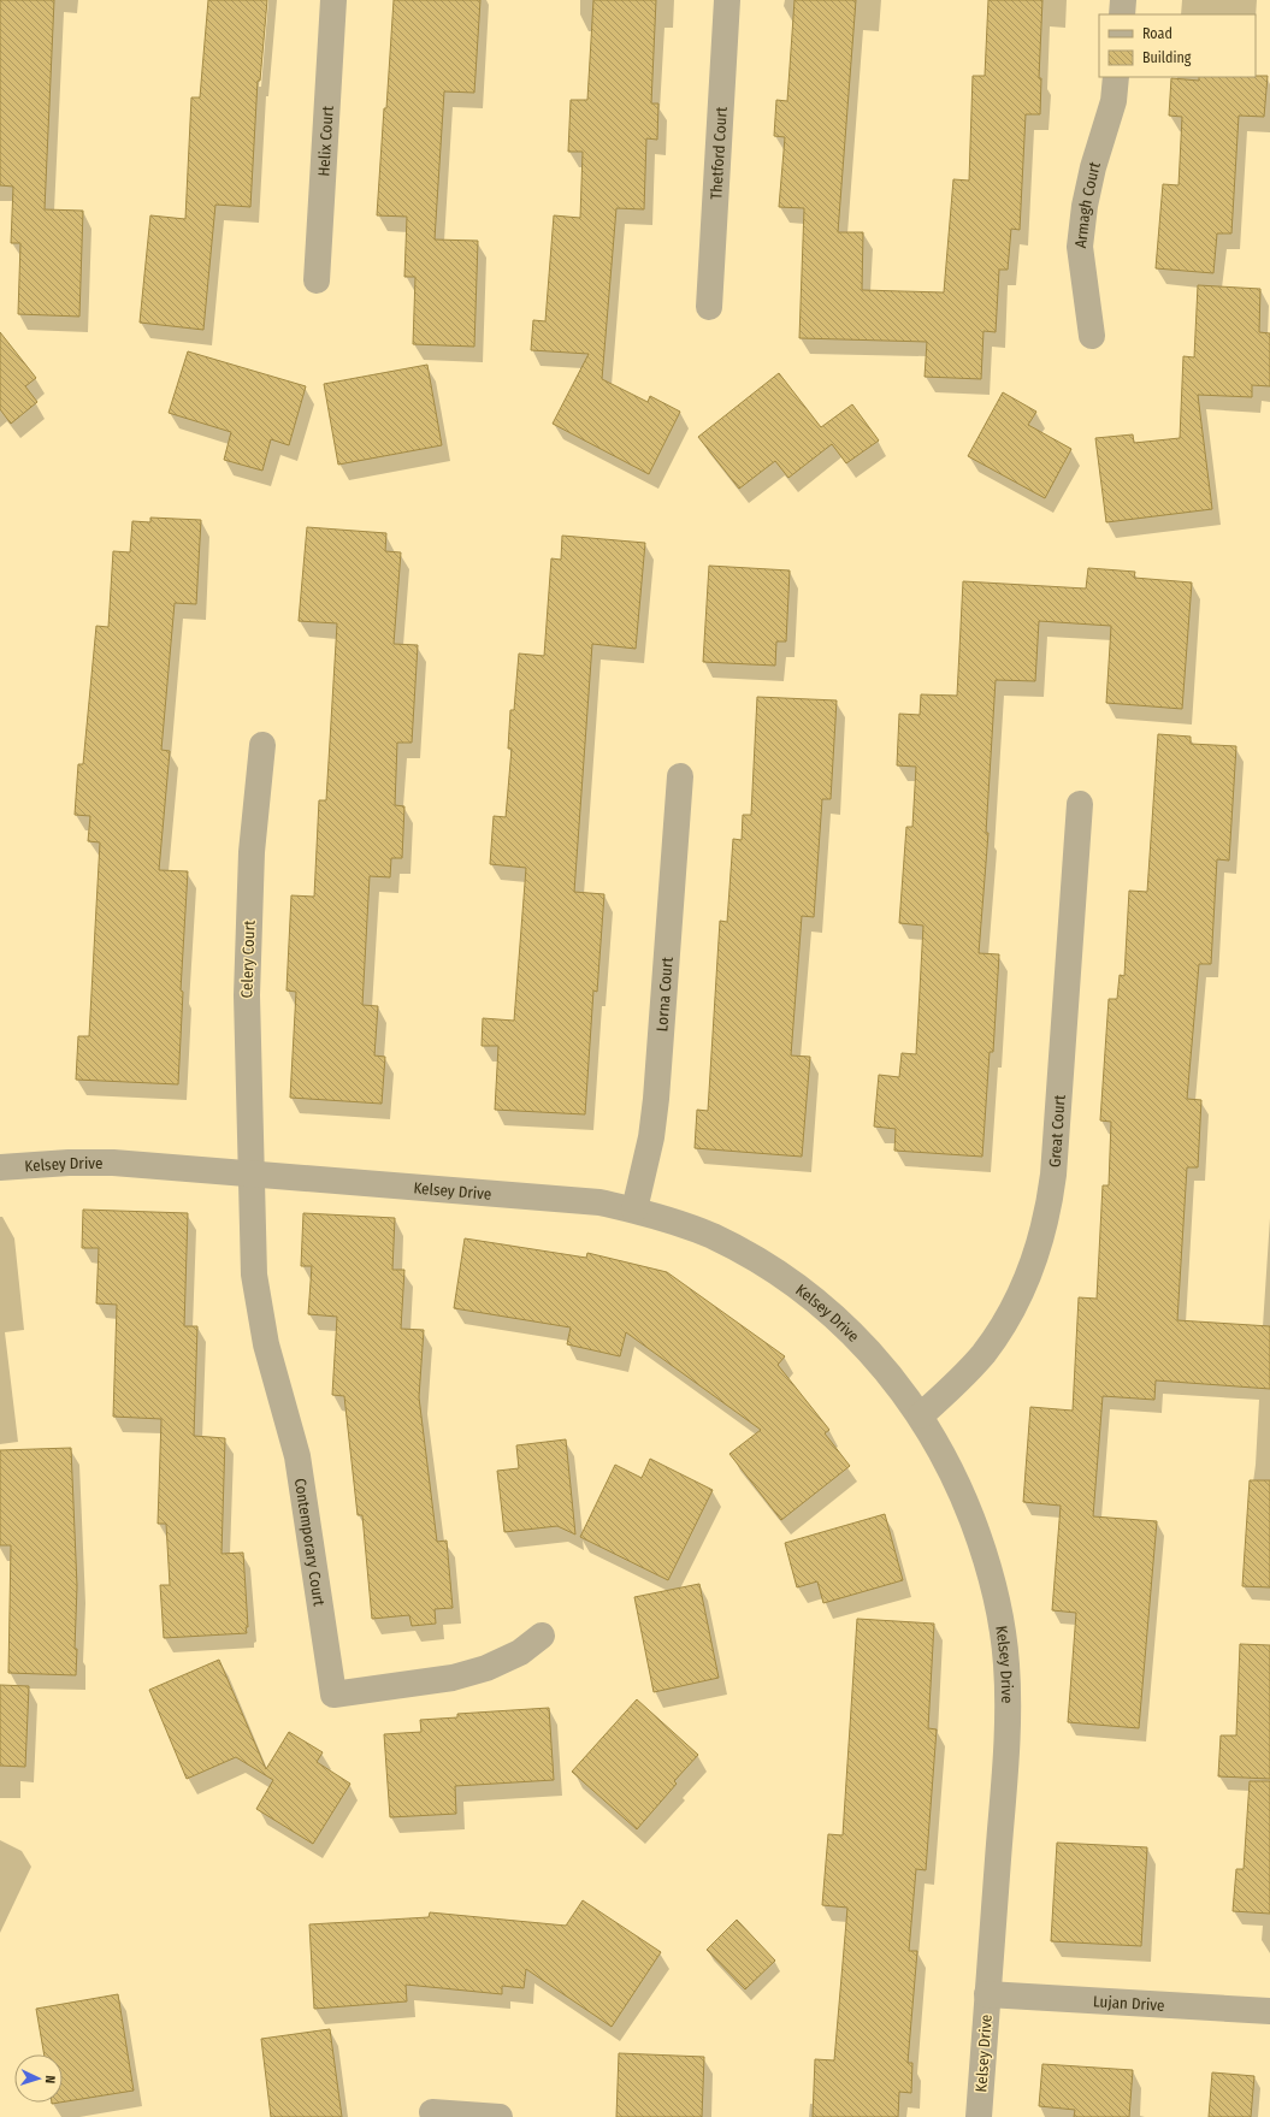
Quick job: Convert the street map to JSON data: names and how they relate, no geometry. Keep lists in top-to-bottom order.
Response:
{
  "streets": {
    "street": [
      "Helix Court",
      "Thetford Court",
      "Armagh Court",
      "Celery Court",
      "Lorna Court",
      "Great Court",
      "Kelsey Drive",
      "Contemporary Court",
      "Lujan Drive"
    ]
  },
  "crossings": [
    ["Celery Court", "Kelsey Drive"],
    ["Celery Court", "Contemporary Court"],
    ["Lorna Court", "Kelsey Drive"],
    ["Great Court", "Kelsey Drive"],
    ["Kelsey Drive", "Contemporary Court"],
    ["Kelsey Drive", "Lujan Drive"]
  ],
  "legend": ["Road", "Building"],
  "north": "right"
}
